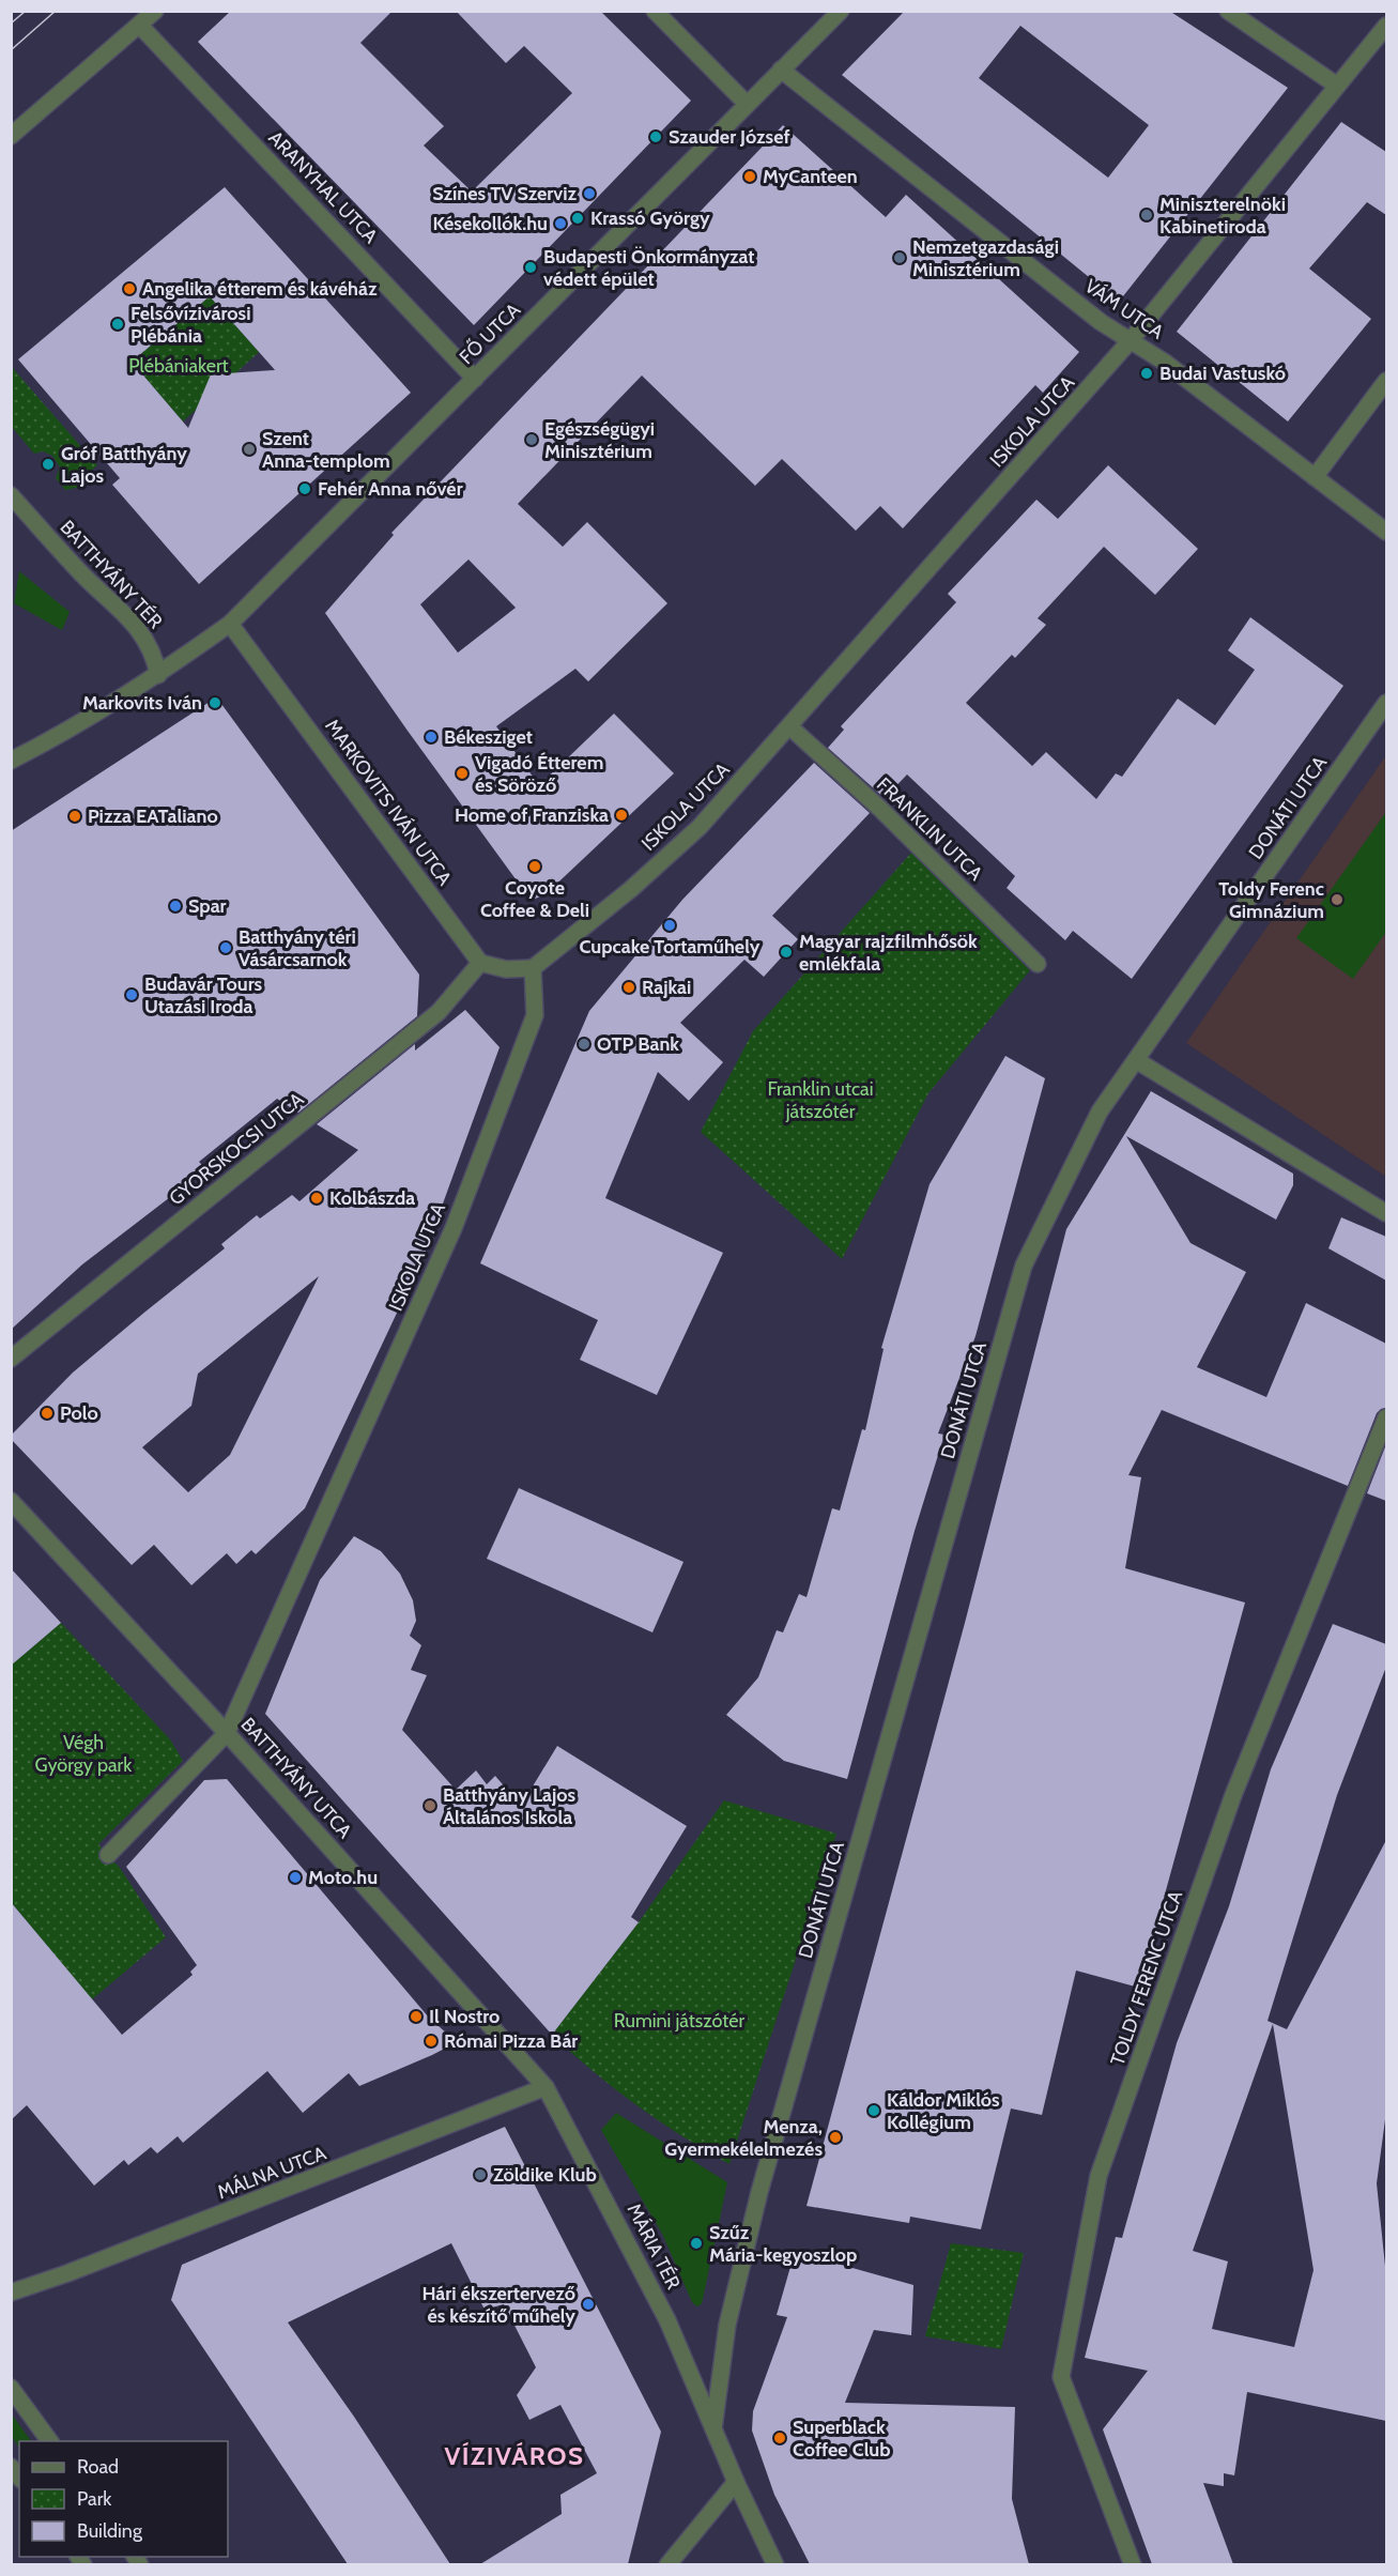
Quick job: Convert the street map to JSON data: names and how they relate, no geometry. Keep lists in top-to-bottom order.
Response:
{
  "streets": {
    "street": [
      "ARANYHAL UTCA",
      "VÁM UTCA",
      "FŐ UTCA",
      "ISKOLA UTCA",
      "BATTHYÁNY TÉR",
      "MARKOVITS IVÁN UTCA",
      "DONÁTI UTCA",
      "FRANKLIN UTCA",
      "GYORSKOCSI UTCA",
      "BATTHYÁNY UTCA",
      "TOLDY FERENC UTCA",
      "MÁLNA UTCA",
      "MÁRIA TÉR"
    ]
  },
  "crossings": [
    ["ARANYHAL UTCA", "FŐ UTCA"],
    ["VÁM UTCA", "FŐ UTCA"],
    ["VÁM UTCA", "ISKOLA UTCA"],
    ["FŐ UTCA", "BATTHYÁNY TÉR"],
    ["FŐ UTCA", "MARKOVITS IVÁN UTCA"],
    ["ISKOLA UTCA", "FRANKLIN UTCA"],
    ["ISKOLA UTCA", "BATTHYÁNY UTCA"],
    ["MARKOVITS IVÁN UTCA", "GYORSKOCSI UTCA"],
    ["DONÁTI UTCA", "MÁRIA TÉR"],
    ["BATTHYÁNY UTCA", "MÁLNA UTCA"],
    ["BATTHYÁNY UTCA", "MÁRIA TÉR"],
    ["MÁLNA UTCA", "MÁRIA TÉR"]
  ],
  "districts": ["VÍZIVÁROS"],
  "parks": [
    "Plébániakert",
    "Franklin utcai játszótér",
    "Végh György park",
    "Rumini játszótér"
  ],
  "places": [
    "Szauder József",
    "MyCanteen",
    "Színes TV Szerviz",
    "Miniszterelnöki Kabinetiroda",
    "Krassó György",
    "Késekollók.hu",
    "Nemzetgazdasági Minisztérium",
    "Budapesti Önkormányzat védett épület",
    "Angelika étterem és kávéház",
    "Felsővízivárosi Plébánia",
    "Budai Vastuskó",
    "Egészségügyi Minisztérium",
    "Szent Anna-templom",
    "Gróf Batthyány Lajos",
    "Fehér Anna nővér",
    "Markovits Iván",
    "Békesziget",
    "Vigadó Étterem és Söröző",
    "Home of Franziska",
    "Pizza EATaliano",
    "Coyote Coffee & Deli",
    "Toldy Ferenc Gimnázium",
    "Spar",
    "Cupcake Tortaműhely",
    "Batthyány téri Vásárcsarnok",
    "Magyar rajzfilmhősök emlékfala",
    "Rajkai",
    "Budavár Tours Utazási Iroda",
    "OTP Bank",
    "Kolbászda",
    "Polo",
    "Batthyány Lajos Általános Iskola",
    "Moto.hu",
    "Il Nostro",
    "Római Pizza Bár",
    "Káldor Miklós Kollégium",
    "Menza, Gyermekélelmezés",
    "Zöldike Klub",
    "Szűz Mária-kegyoszlop",
    "Hári ékszertervező és készítő műhely",
    "Superblack Coffee Club"
  ],
  "legend": ["Road", "Park", "Building"]
}
